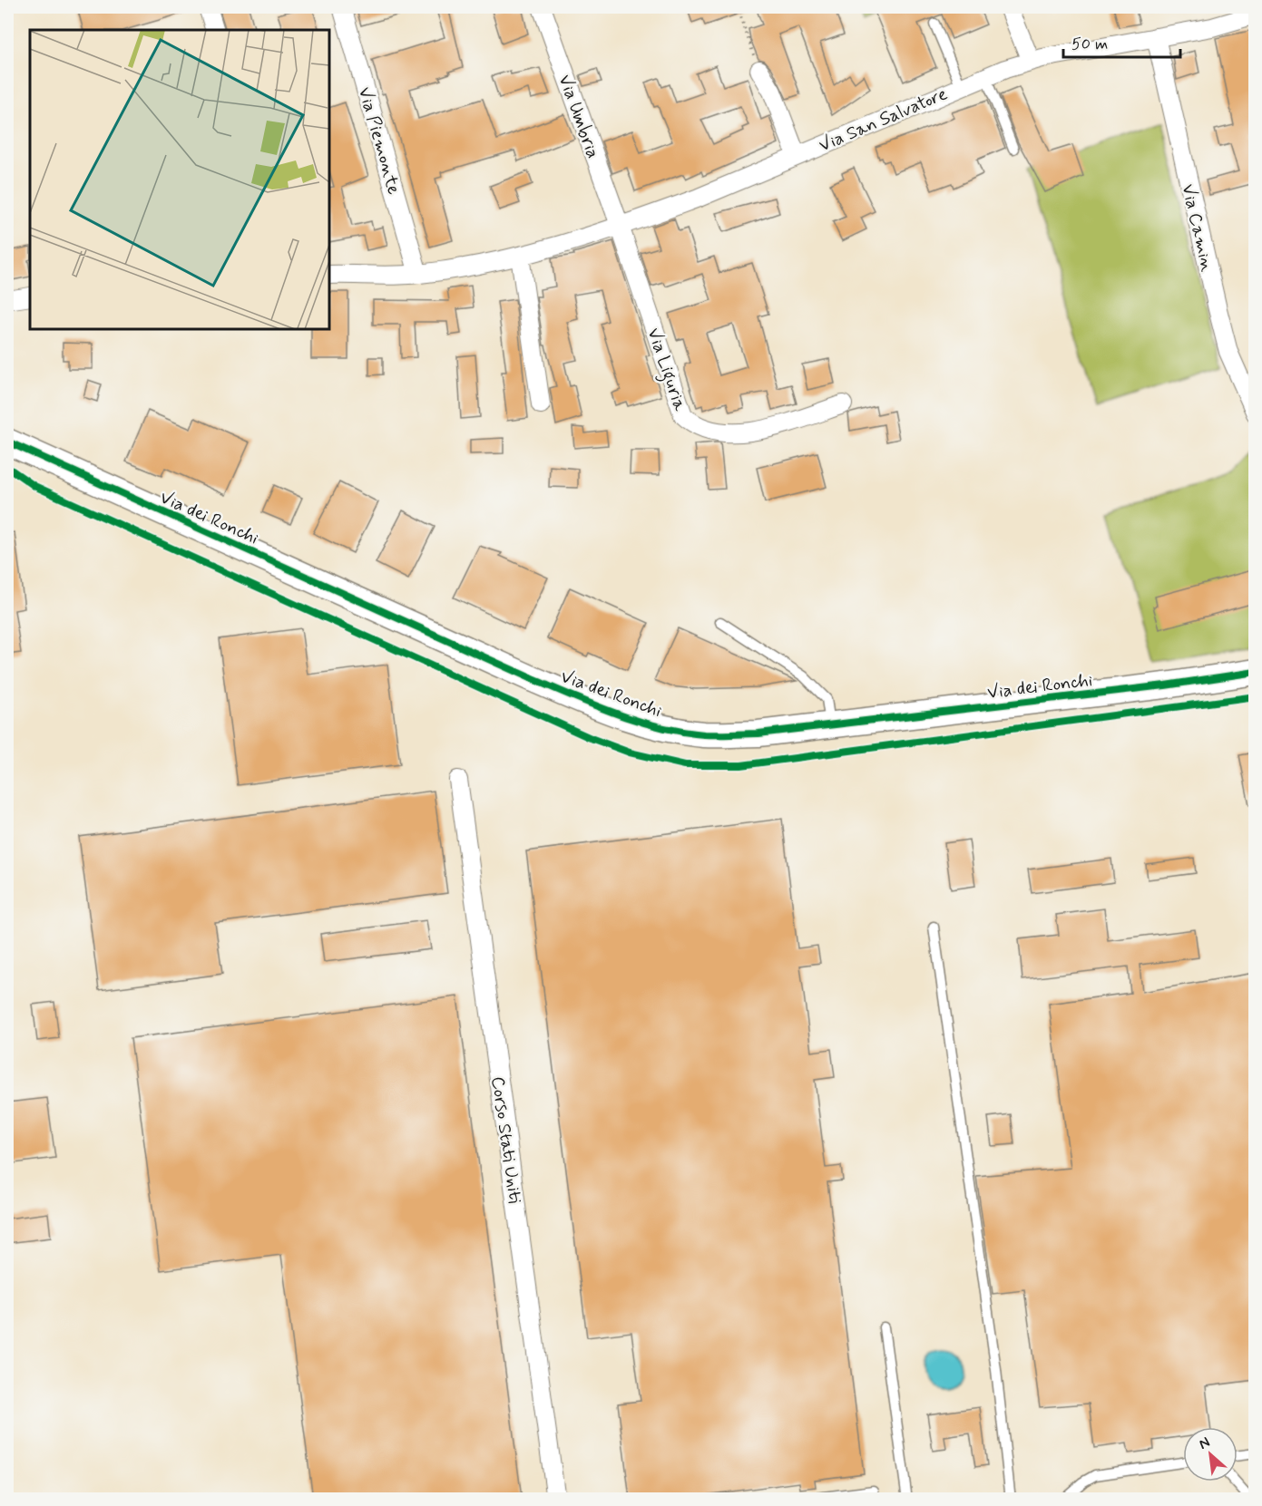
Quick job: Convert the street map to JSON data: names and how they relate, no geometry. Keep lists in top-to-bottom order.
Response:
{
  "streets": {
    "street": [
      "Via Umbria",
      "Via San Salvatore",
      "Via Piemonte",
      "Via Camin",
      "Via Liguria",
      "Via dei Ronchi",
      "Corso Stati Uniti"
    ]
  },
  "crossings": [
    ["Via Umbria", "Via San Salvatore"],
    ["Via Umbria", "Via Liguria"],
    ["Via San Salvatore", "Via Piemonte"],
    ["Via San Salvatore", "Via Camin"],
    ["Via San Salvatore", "Via Liguria"]
  ],
  "scale_bar": "50 m",
  "north": "top left"
}
